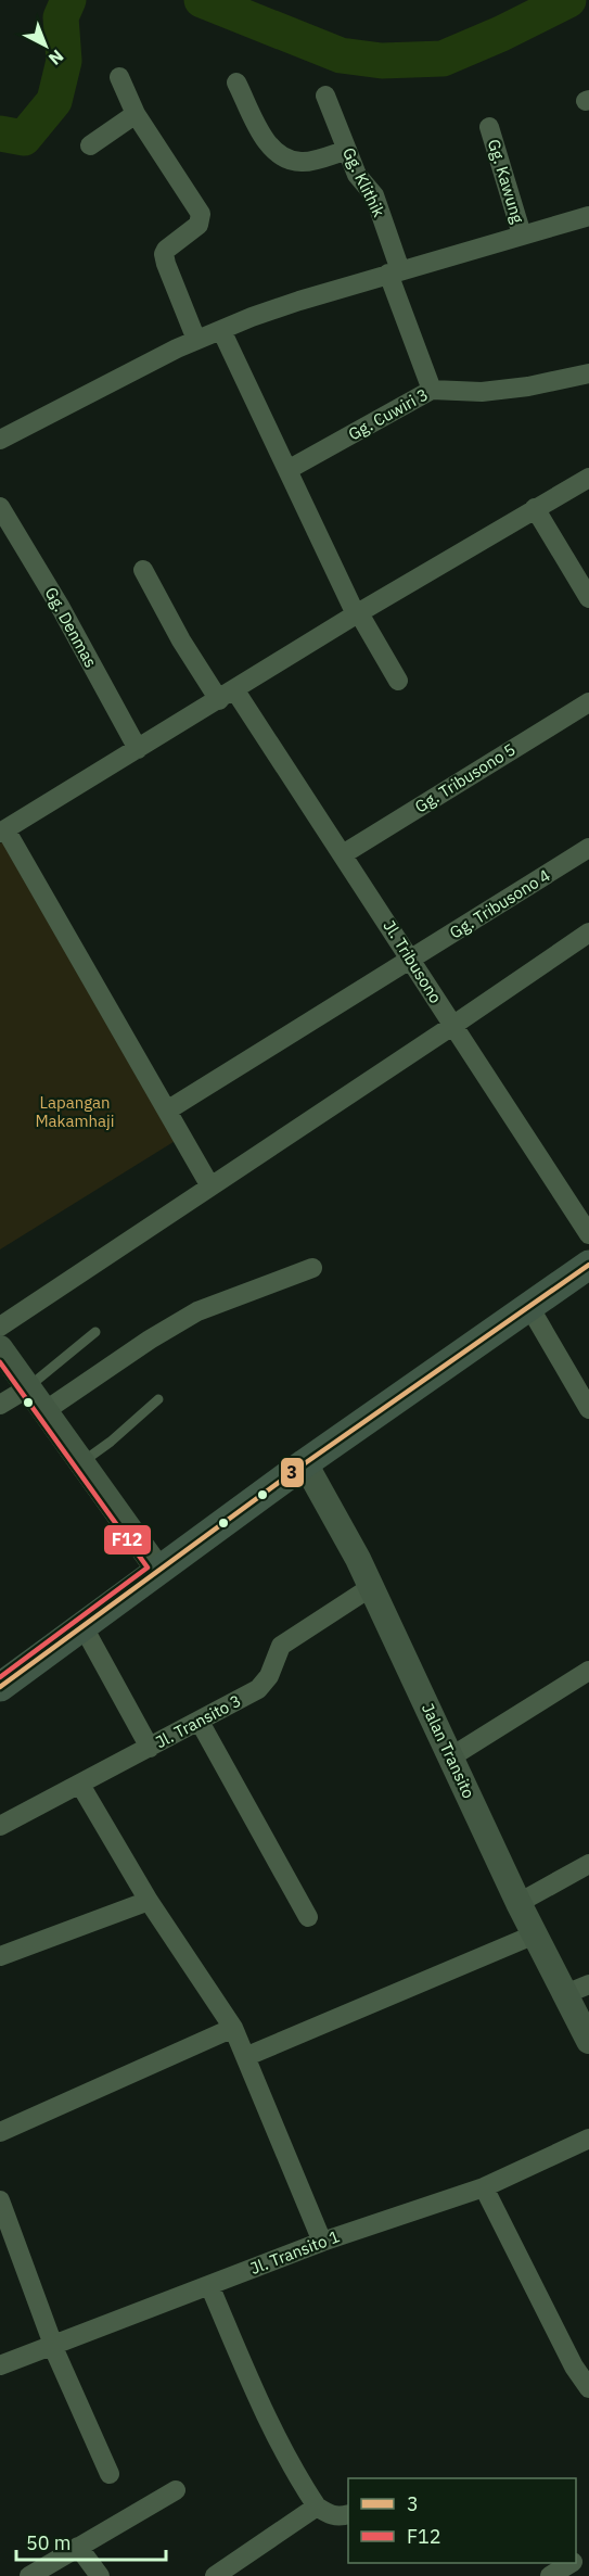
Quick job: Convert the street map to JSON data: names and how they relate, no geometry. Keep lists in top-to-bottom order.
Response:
{
  "streets": {
    "main road": ["Jalan Transito"],
    "street": [
      "Gg. Kawung",
      "Gg. Klithik",
      "Gg. Cuwiri 3",
      "Gg. Denmas",
      "Gg. Tribusono 5",
      "Gg. Tribusono 4",
      "Jl. Tribusono",
      "Jl. Transito 3",
      "Jl. Transito 1"
    ]
  },
  "crossings": [
    ["Gg. Klithik", "Gg. Cuwiri 3"],
    ["Gg. Tribusono 5", "Jl. Tribusono"],
    ["Gg. Tribusono 4", "Jl. Tribusono"],
    ["Jl. Transito 3", "Jalan Transito"]
  ],
  "parks": ["Lapangan Makamhaji"],
  "lines": ["transit line 3", "transit line F12"],
  "legend": ["3", "F12"],
  "scale_bar": "50 m",
  "north": "bottom right"
}
